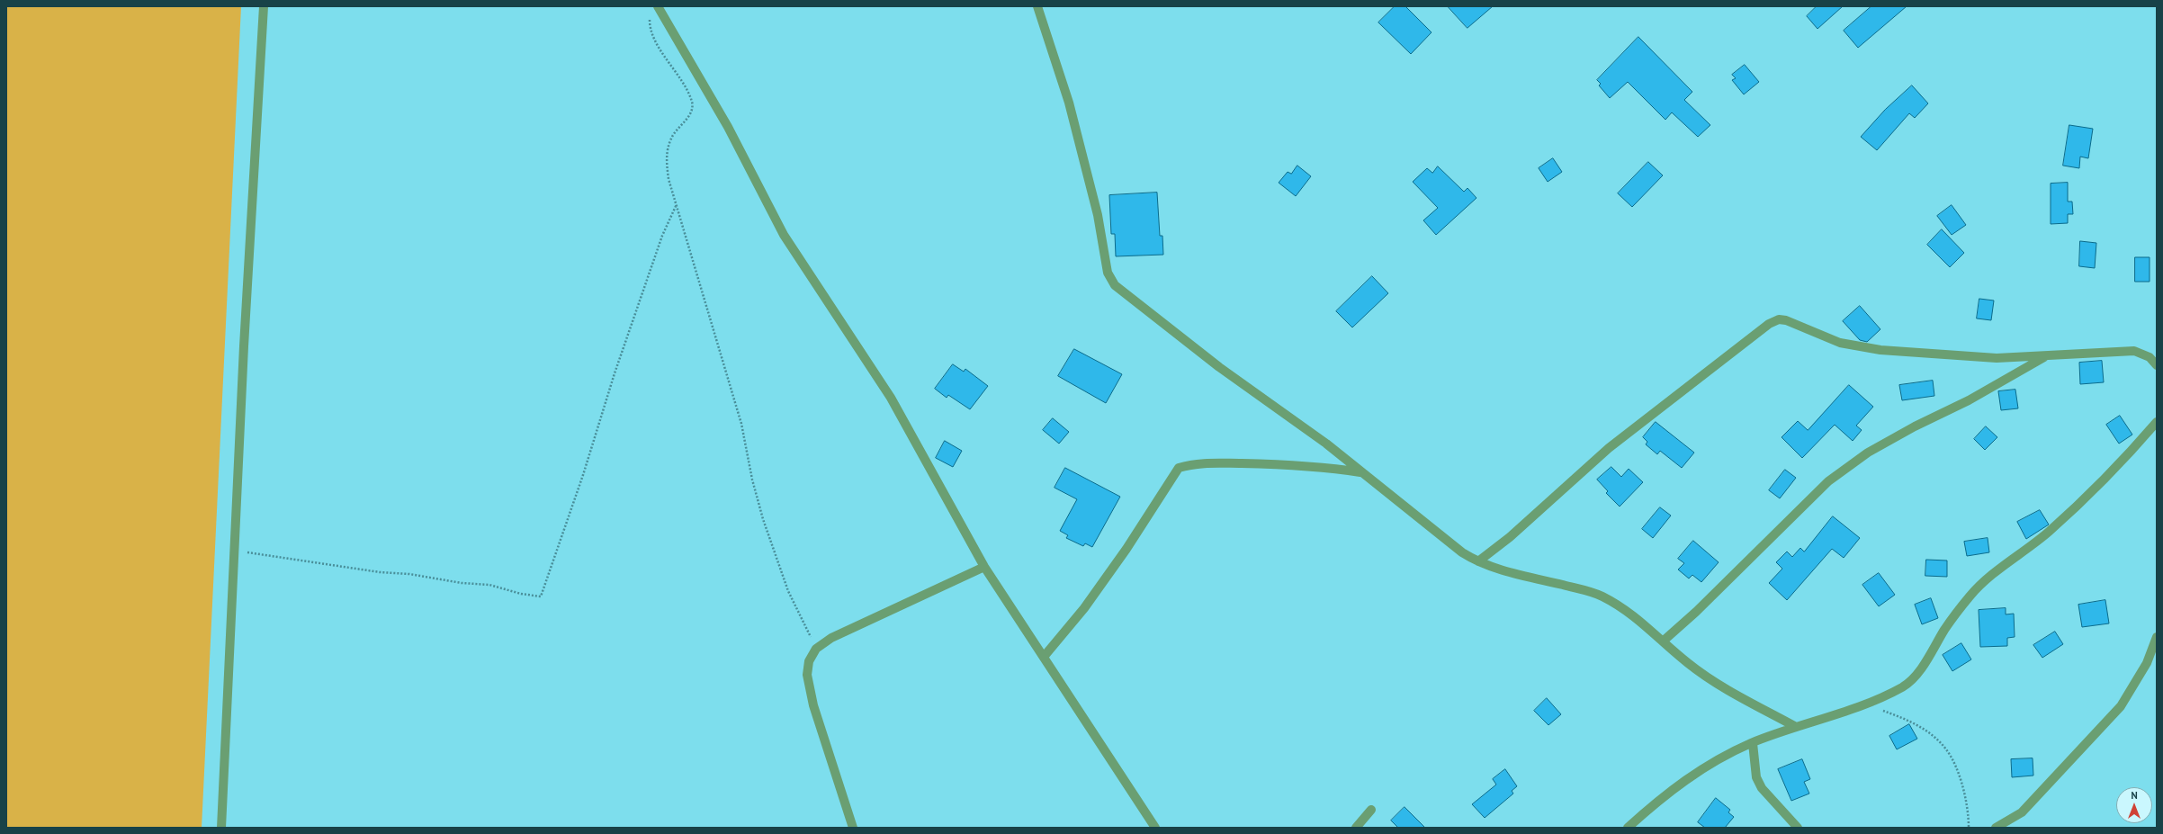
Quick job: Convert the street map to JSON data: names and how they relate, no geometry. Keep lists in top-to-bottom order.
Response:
{
  "north": "top"
}
